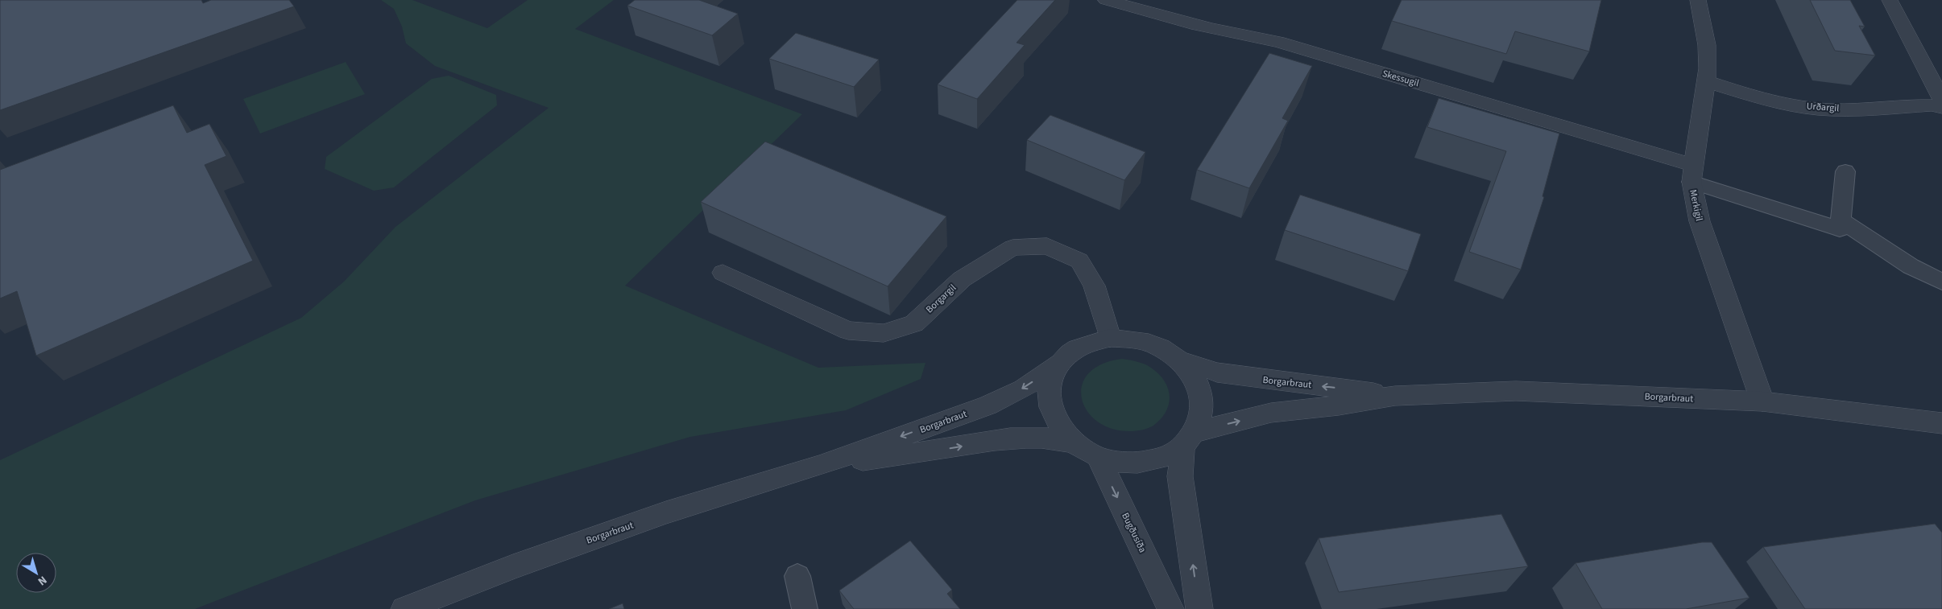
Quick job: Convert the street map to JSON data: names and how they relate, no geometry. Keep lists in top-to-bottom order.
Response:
{
  "streets": {
    "street": [
      "Skessugil",
      "Urðargil",
      "Merkigil",
      "Borgargil",
      "Borgarbraut",
      "Bugðusíða"
    ]
  },
  "crossings": [
    ["Skessugil", "Merkigil"],
    ["Urðargil", "Merkigil"],
    ["Merkigil", "Borgarbraut"],
    ["Borgargil", "Borgarbraut"],
    ["Borgargil", "Bugðusíða"],
    ["Borgarbraut", "Bugðusíða"]
  ],
  "north": "bottom right"
}
